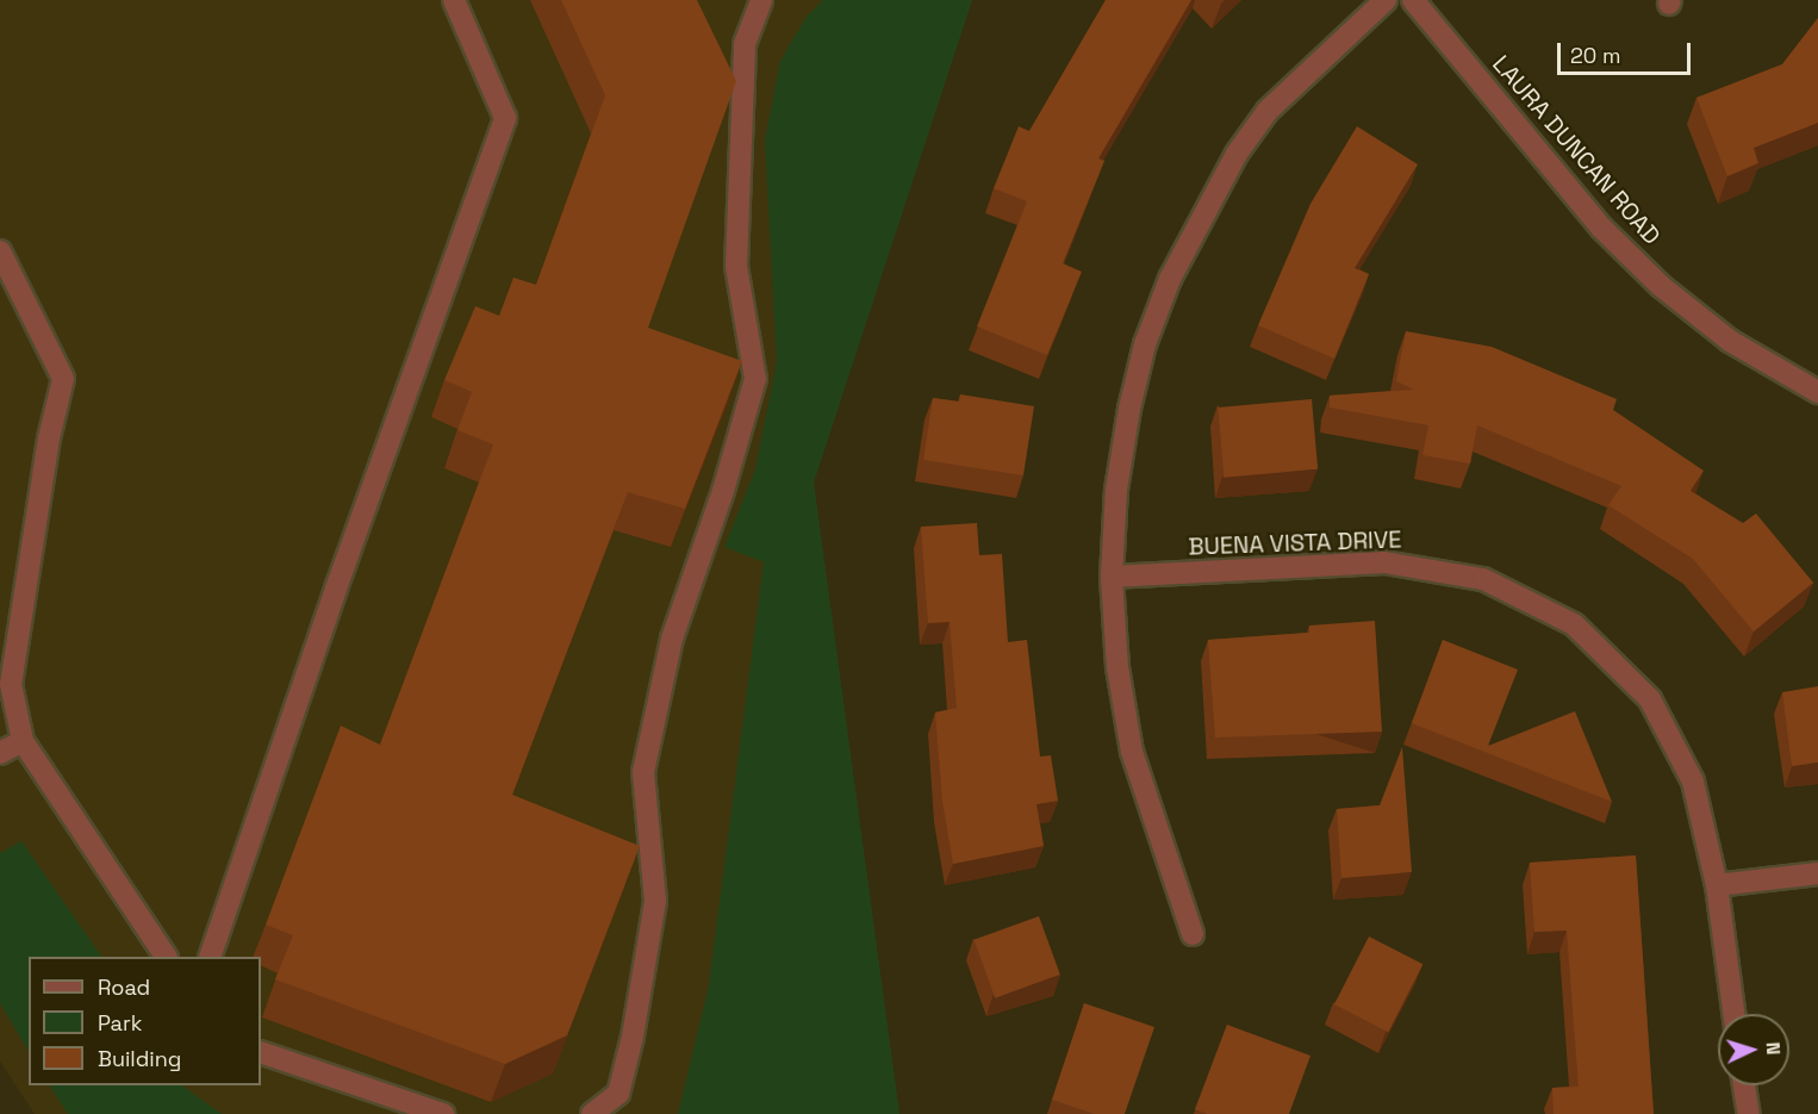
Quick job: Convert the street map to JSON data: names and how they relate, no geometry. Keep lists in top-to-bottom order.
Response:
{
  "streets": {
    "street": ["LAURA DUNCAN ROAD", "BUENA VISTA DRIVE"]
  },
  "legend": ["Road", "Park", "Building"],
  "scale_bar": "20 m",
  "north": "right"
}
